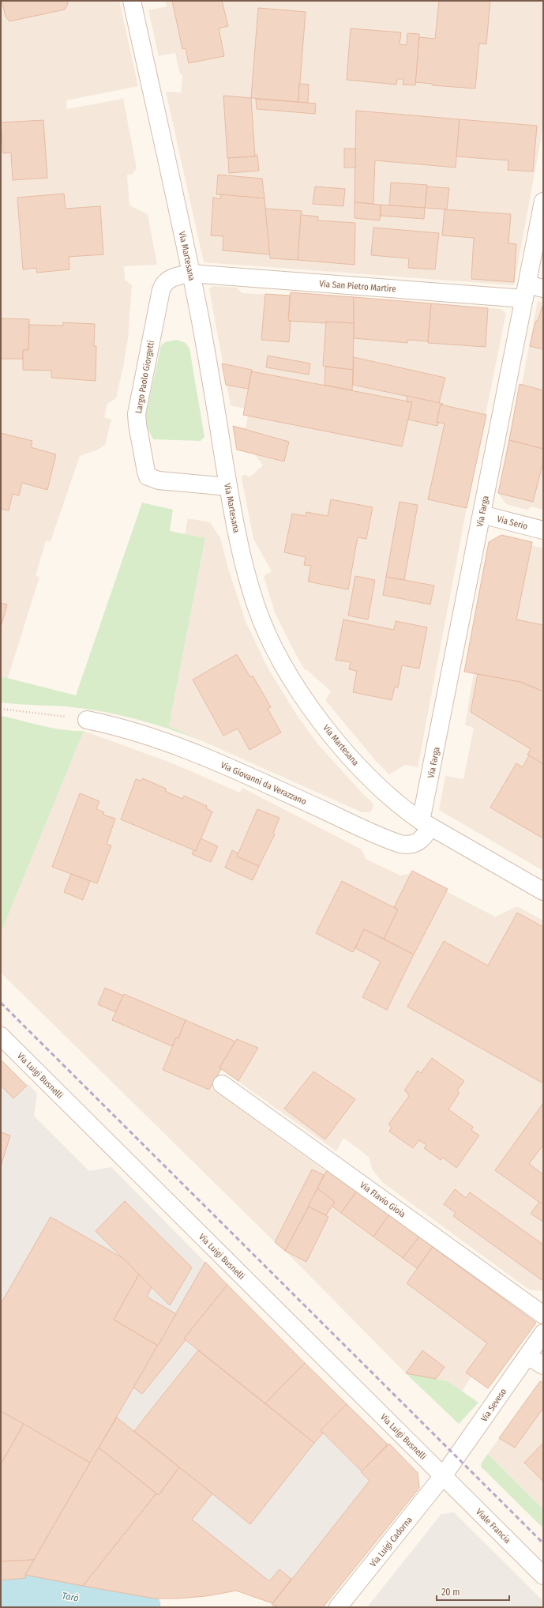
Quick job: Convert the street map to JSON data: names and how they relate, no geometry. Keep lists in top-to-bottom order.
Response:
{
  "streets": {
    "street": [
      "Via Martesana",
      "Via San Pietro Martire",
      "Largo Paolo Giorgetti",
      "Via Farga",
      "Via Serio",
      "Via Giovanni da Verazzano",
      "Via Luigi Busnelli",
      "Via Flavio Gioia",
      "Via Seveso",
      "Viale Francia",
      "Via Luigi Cadorna"
    ]
  },
  "crossings": [
    ["Via Martesana", "Via San Pietro Martire"],
    ["Via Martesana", "Largo Paolo Giorgetti"],
    ["Via Martesana", "Via Farga"],
    ["Via Martesana", "Via Giovanni da Verazzano"],
    ["Via San Pietro Martire", "Largo Paolo Giorgetti"],
    ["Via San Pietro Martire", "Via Farga"],
    ["Via Farga", "Via Serio"],
    ["Via Farga", "Via Giovanni da Verazzano"],
    ["Via Luigi Busnelli", "Via Seveso"],
    ["Via Luigi Busnelli", "Viale Francia"],
    ["Via Luigi Busnelli", "Via Luigi Cadorna"],
    ["Via Seveso", "Viale Francia"],
    ["Via Seveso", "Via Luigi Cadorna"],
    ["Viale Francia", "Via Luigi Cadorna"]
  ],
  "water": ["Tarò"],
  "scale_bar": "20 m"
}
